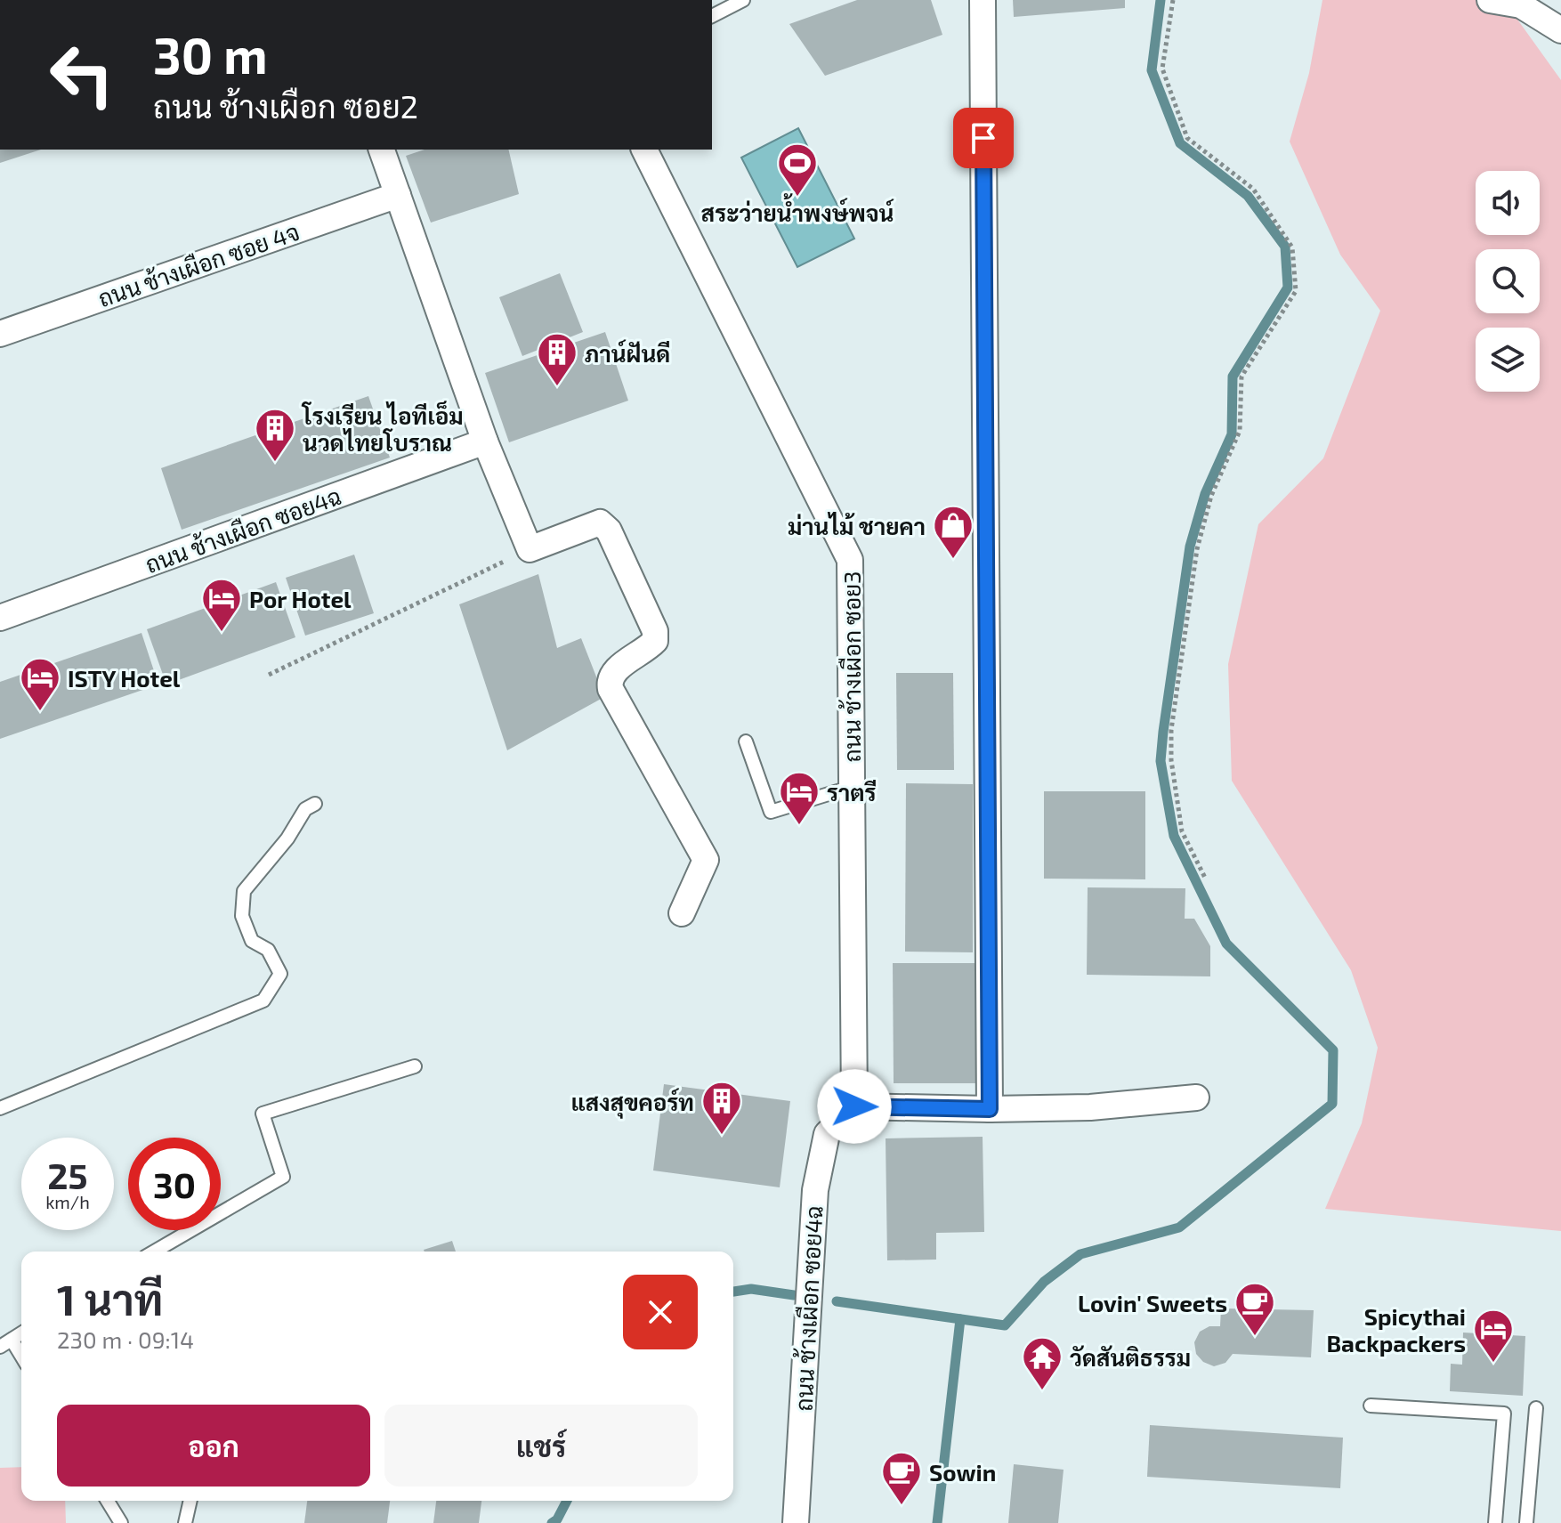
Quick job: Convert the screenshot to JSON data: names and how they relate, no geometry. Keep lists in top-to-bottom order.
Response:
{
  "streets": {
    "street": ["ถนน ช้างเผือก ซอย 4จ", "ถนน ช้างเผือก ซอย4ฉ", "ถนน ช้างเผือก ซอย3"]
  },
  "crossings": [
    ["ถนน ช้างเผือก ซอย4ฉ", "ถนน ช้างเผือก ซอย3"]
  ],
  "places": {
    "sports": ["สระว่ายน้ำพงษ์พจน์"],
    "building": ["ภาน์ฝันดี", "โรงเรียน ไอทีเอ็ม นวดไทยโบราณ", "แสงสุขคอร์ท"],
    "shop": ["ม่านไม้ ชายคา"],
    "hotel": [
      "Por Hotel",
      "ISTY Hotel",
      "ราตรี",
      "Spicythai Backpackers"
    ],
    "cafe": ["Lovin' Sweets", "Sowin"],
    "temple": ["วัดสันติธรรม"]
  },
  "page": {
    "turn": ["30 m", "ถนน ช้างเผือก ซอย2"],
    "speed": "25 km/h",
    "limit": "30",
    "heading": ["1 นาที", "230 m · 09:14"],
    "buttons": ["ออก", "แชร์"]
  }
}
